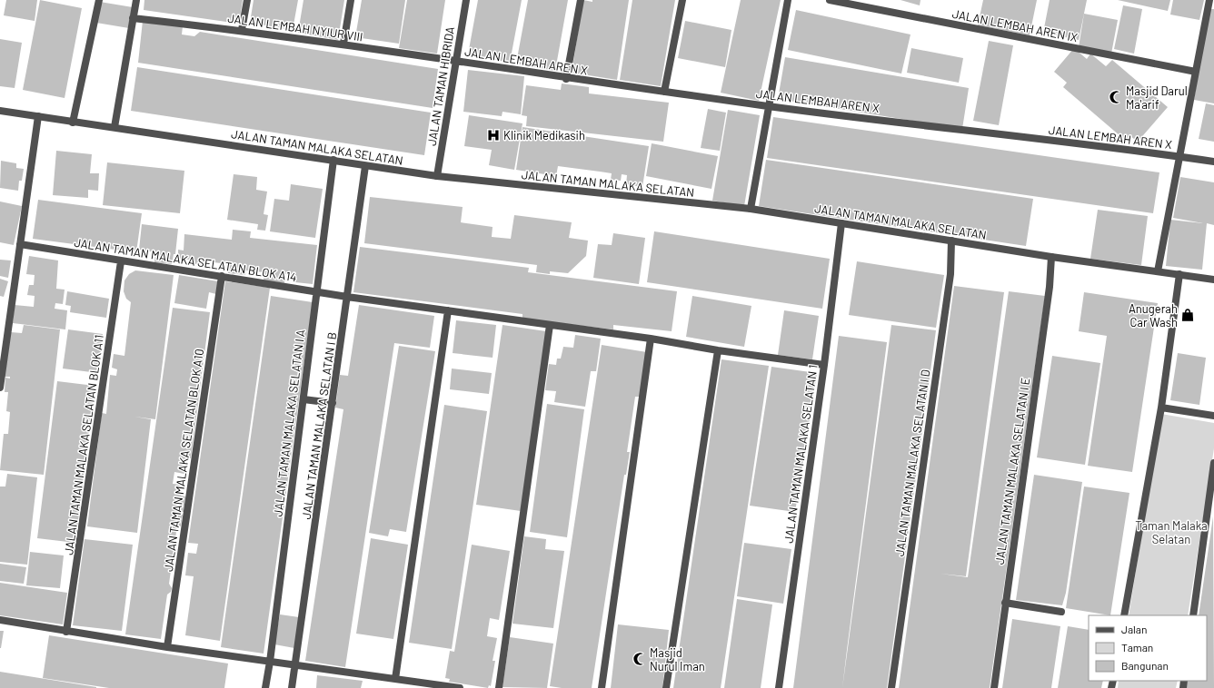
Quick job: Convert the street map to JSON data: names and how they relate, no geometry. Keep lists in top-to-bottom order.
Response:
{
  "streets": {
    "street": [
      "JALAN LEMBAH AREN IX",
      "JALAN LEMBAH NYIUR VIII",
      "JALAN LEMBAH AREN X",
      "JALAN TAMAN HIBRIDA",
      "JALAN TAMAN MALAKA SELATAN",
      "JALAN TAMAN MALAKA SELATAN BLOK A14",
      "JALAN TAMAN MALAKA SELATAN I A",
      "JALAN TAMAN MALAKA SELATAN I B",
      "JALAN TAMAN MALAKA SELATAN BLOK A11",
      "JALAN TAMAN MALAKA SELATAN 1",
      "JALAN TAMAN MALAKA SELATAN BLOK A10",
      "JALAN TAMAN MALAKA SELATAN I D",
      "JALAN TAMAN MALAKA SELATAN I E"
    ]
  },
  "crossings": [
    ["JALAN LEMBAH NYIUR VIII", "JALAN LEMBAH AREN X"],
    ["JALAN LEMBAH NYIUR VIII", "JALAN TAMAN HIBRIDA"],
    ["JALAN LEMBAH AREN X", "JALAN TAMAN HIBRIDA"],
    ["JALAN TAMAN HIBRIDA", "JALAN TAMAN MALAKA SELATAN"],
    ["JALAN TAMAN MALAKA SELATAN", "JALAN TAMAN MALAKA SELATAN I A"],
    ["JALAN TAMAN MALAKA SELATAN", "JALAN TAMAN MALAKA SELATAN I B"],
    ["JALAN TAMAN MALAKA SELATAN", "JALAN TAMAN MALAKA SELATAN 1"],
    ["JALAN TAMAN MALAKA SELATAN", "JALAN TAMAN MALAKA SELATAN I D"],
    ["JALAN TAMAN MALAKA SELATAN", "JALAN TAMAN MALAKA SELATAN I E"],
    ["JALAN TAMAN MALAKA SELATAN BLOK A14", "JALAN TAMAN MALAKA SELATAN I A"],
    ["JALAN TAMAN MALAKA SELATAN BLOK A14", "JALAN TAMAN MALAKA SELATAN I B"],
    ["JALAN TAMAN MALAKA SELATAN BLOK A14", "JALAN TAMAN MALAKA SELATAN BLOK A11"],
    ["JALAN TAMAN MALAKA SELATAN BLOK A14", "JALAN TAMAN MALAKA SELATAN 1"],
    ["JALAN TAMAN MALAKA SELATAN BLOK A14", "JALAN TAMAN MALAKA SELATAN BLOK A10"]
  ],
  "parks": ["Taman Malaka Selatan"],
  "places": {
    "mosque": ["Masjid Darul Ma'arif", "Masjid Nurul Iman"],
    "hospital": ["Klinik Medikasih"],
    "shop": ["Anugerah Car Wash"]
  },
  "legend": ["Jalan", "Taman", "Bangunan"]
}
